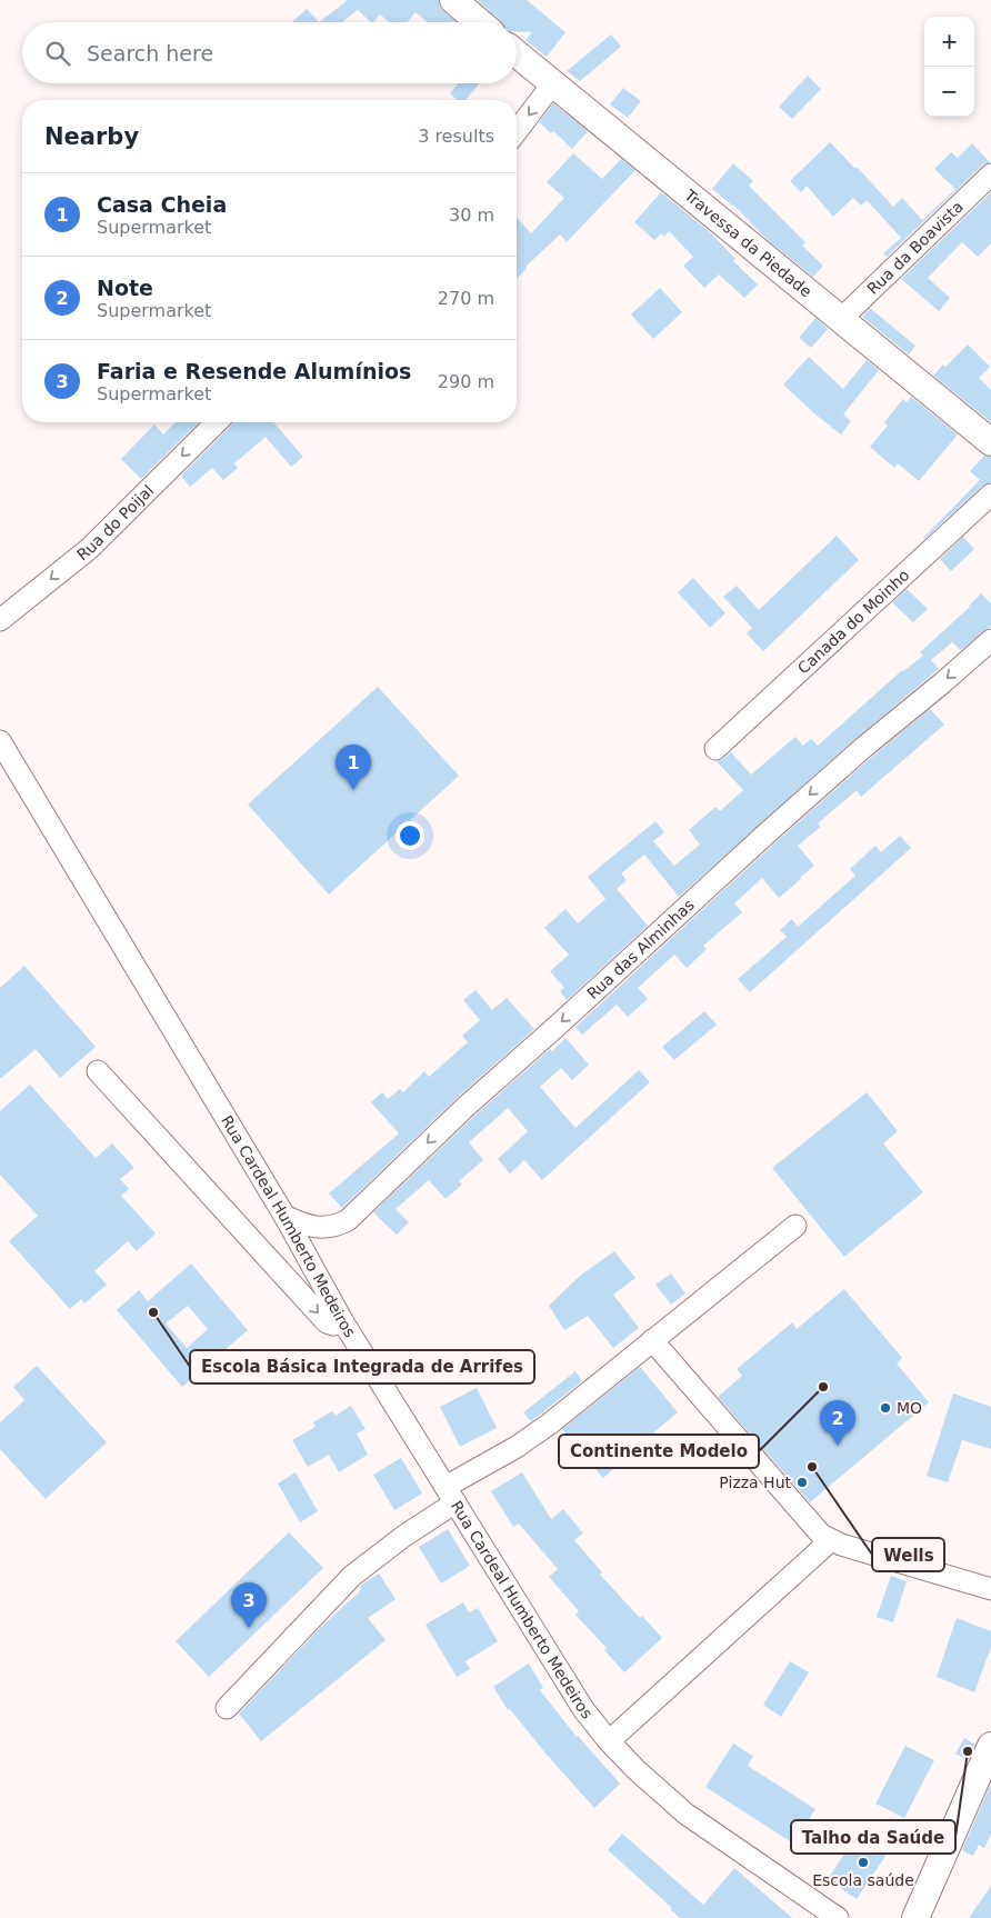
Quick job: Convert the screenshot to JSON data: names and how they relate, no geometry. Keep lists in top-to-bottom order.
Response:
{
  "streets": {
    "street": [
      "Travessa da Piedade",
      "Rua da Boavista",
      "Rua do Poijal",
      "Canada do Moinho",
      "Rua das Alminhas",
      "Rua Cardeal Humberto Medeiros"
    ]
  },
  "crossings": [
    ["Travessa da Piedade", "Rua da Boavista"],
    ["Rua das Alminhas", "Rua Cardeal Humberto Medeiros"]
  ],
  "one_way": ["Rua do Poijal", "Rua das Alminhas"],
  "places": [
    "Escola Básica Integrada de Arrifes",
    "Continente Modelo",
    "MO",
    "Wells",
    "Pizza Hut",
    "Talho da Saúde",
    "Escola saúde"
  ],
  "page": {
    "map_buttons": ["+", "−"],
    "search": "Search here",
    "heading": ["Nearby", "3 results"],
    "list": [
      {
        "mark": "1",
        "name": "Casa Cheia",
        "note": "Supermarket",
        "value": "30 m"
      },
      {
        "mark": "2",
        "name": "Note",
        "note": "Supermarket",
        "value": "270 m"
      },
      {
        "mark": "3",
        "name": "Faria e Resende Alumínios",
        "note": "Supermarket",
        "value": "290 m"
      }
    ],
    "pins": ["1", "2", "3"]
  }
}
